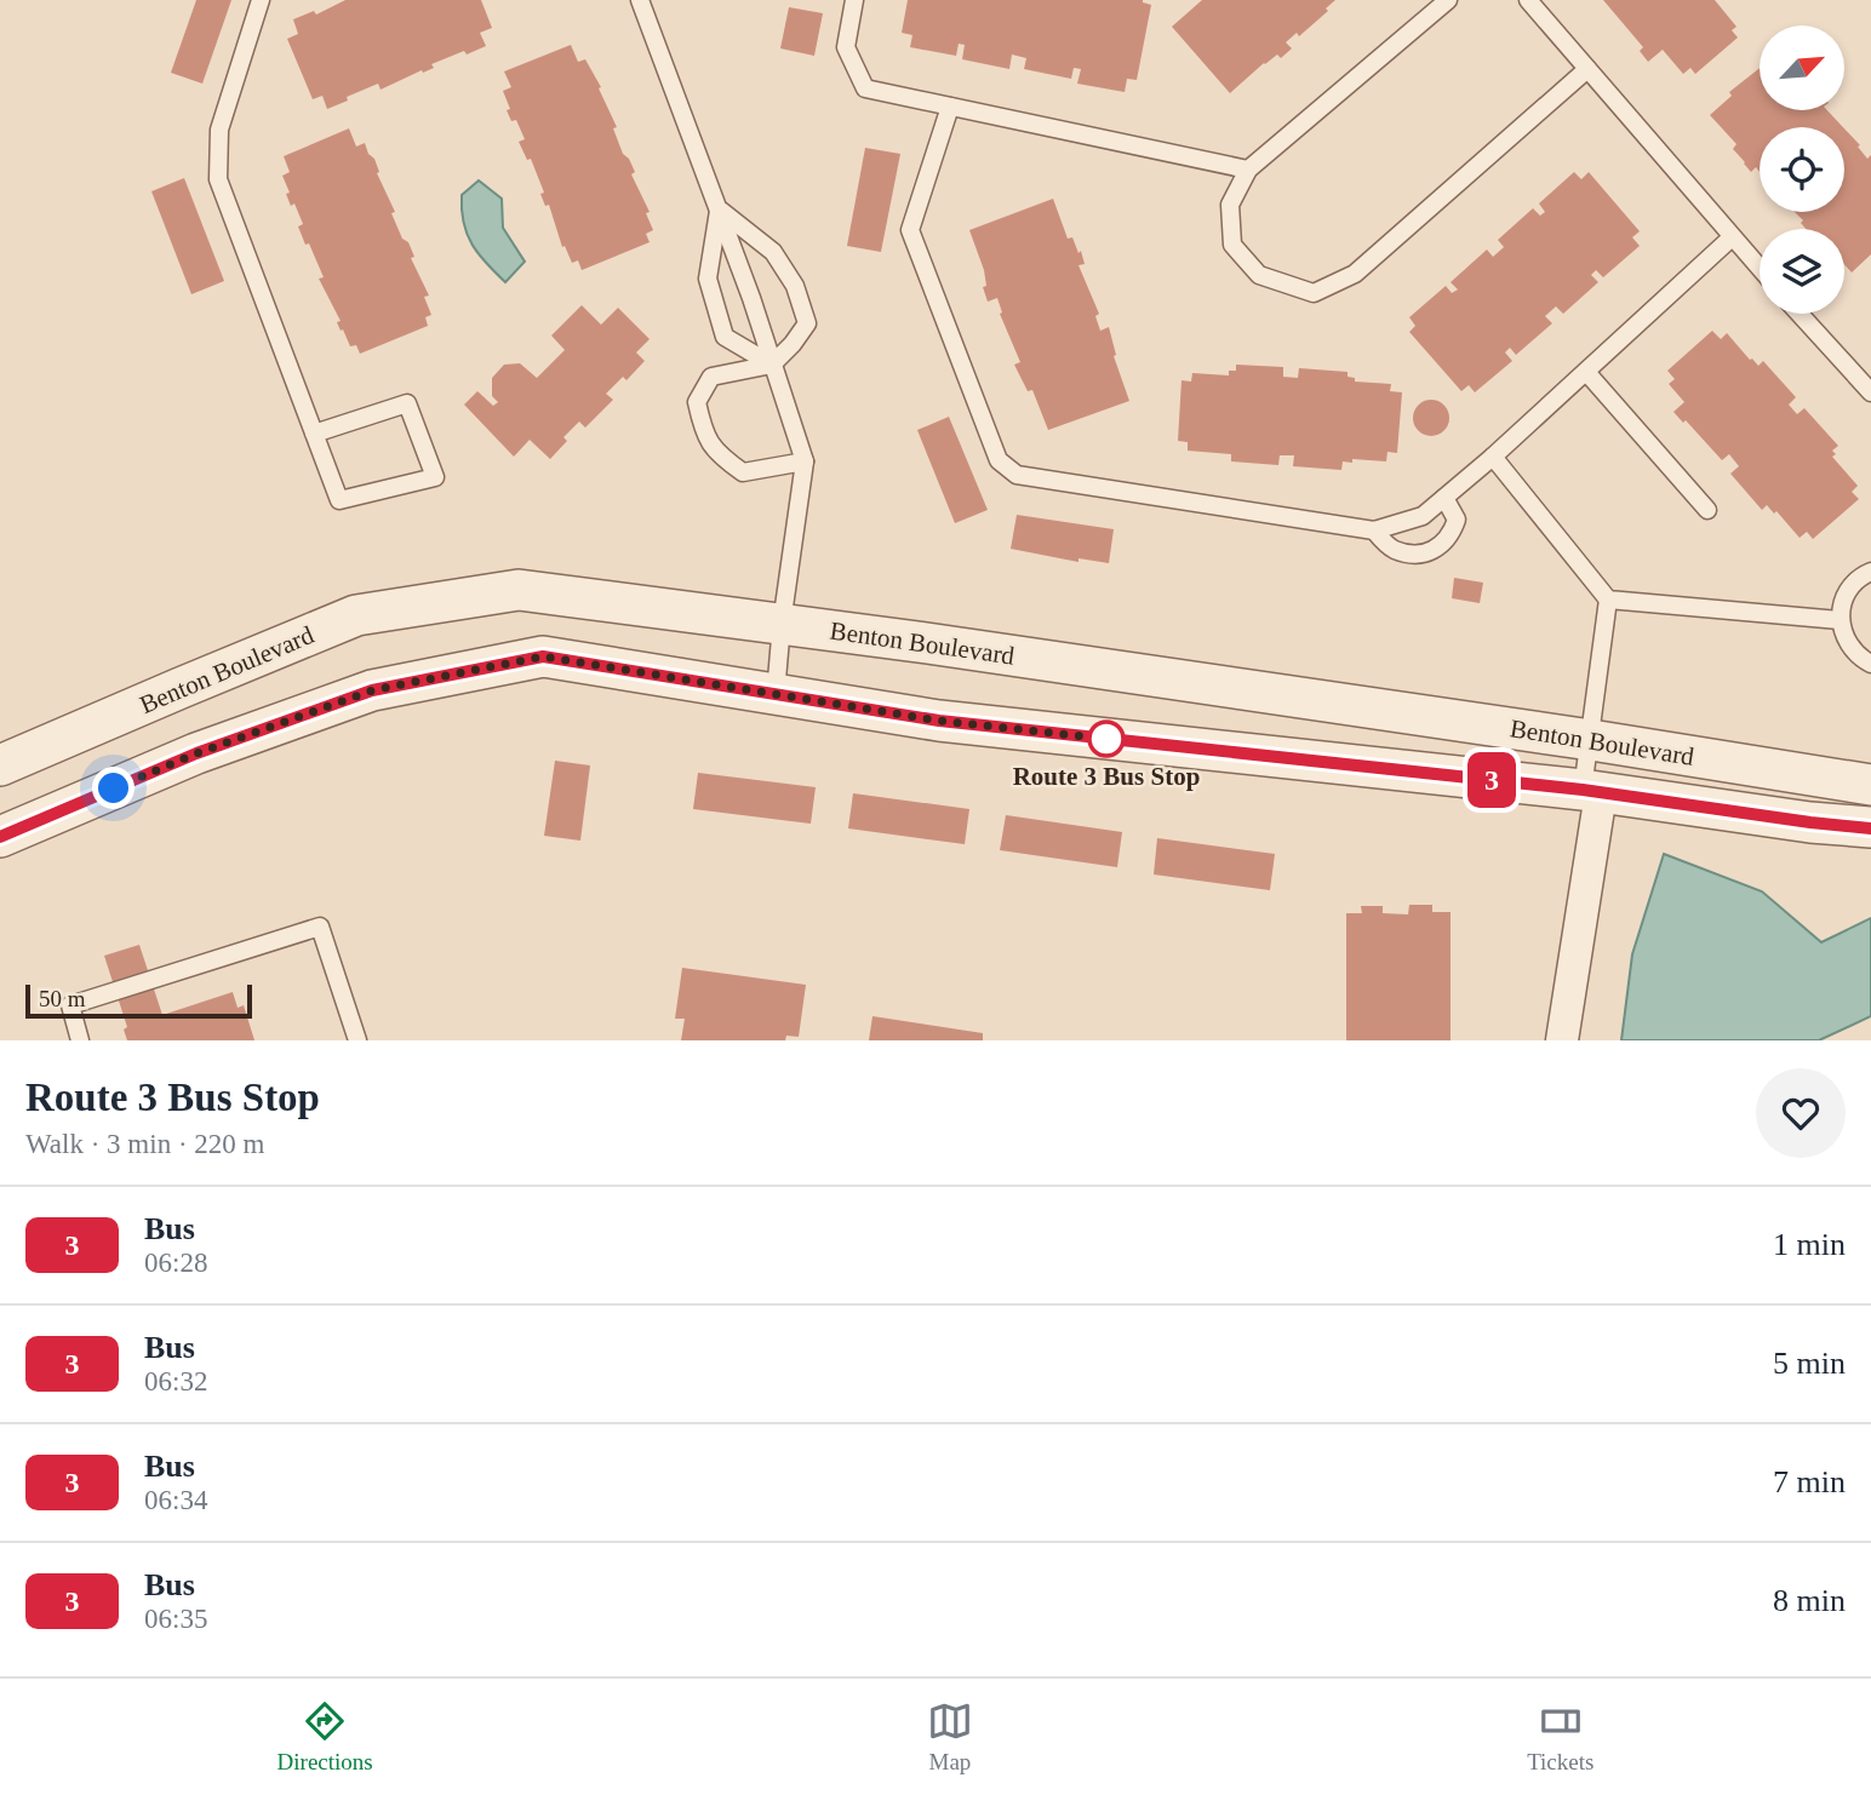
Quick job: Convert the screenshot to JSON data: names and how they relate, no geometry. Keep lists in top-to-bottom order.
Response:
{
  "streets": {
    "street": ["Benton Boulevard"]
  },
  "places": ["Route 3 Bus Stop"],
  "lines": ["bus line 3"],
  "scale_bar": "50 m",
  "north": "top right",
  "page": {
    "on_map": "3",
    "scale": "50 m",
    "heading": ["Route 3 Bus Stop", "Walk · 3 min · 220 m"],
    "list": [
      {
        "mark": "3",
        "name": "Bus",
        "note": "06:28",
        "value": "1 min"
      },
      {
        "mark": "3",
        "name": "Bus",
        "note": "06:32",
        "value": "5 min"
      },
      {
        "mark": "3",
        "name": "Bus",
        "note": "06:34",
        "value": "7 min"
      },
      {
        "mark": "3",
        "name": "Bus",
        "note": "06:35",
        "value": "8 min"
      }
    ],
    "tabs": ["Directions", "Map", "Tickets"]
  }
}
